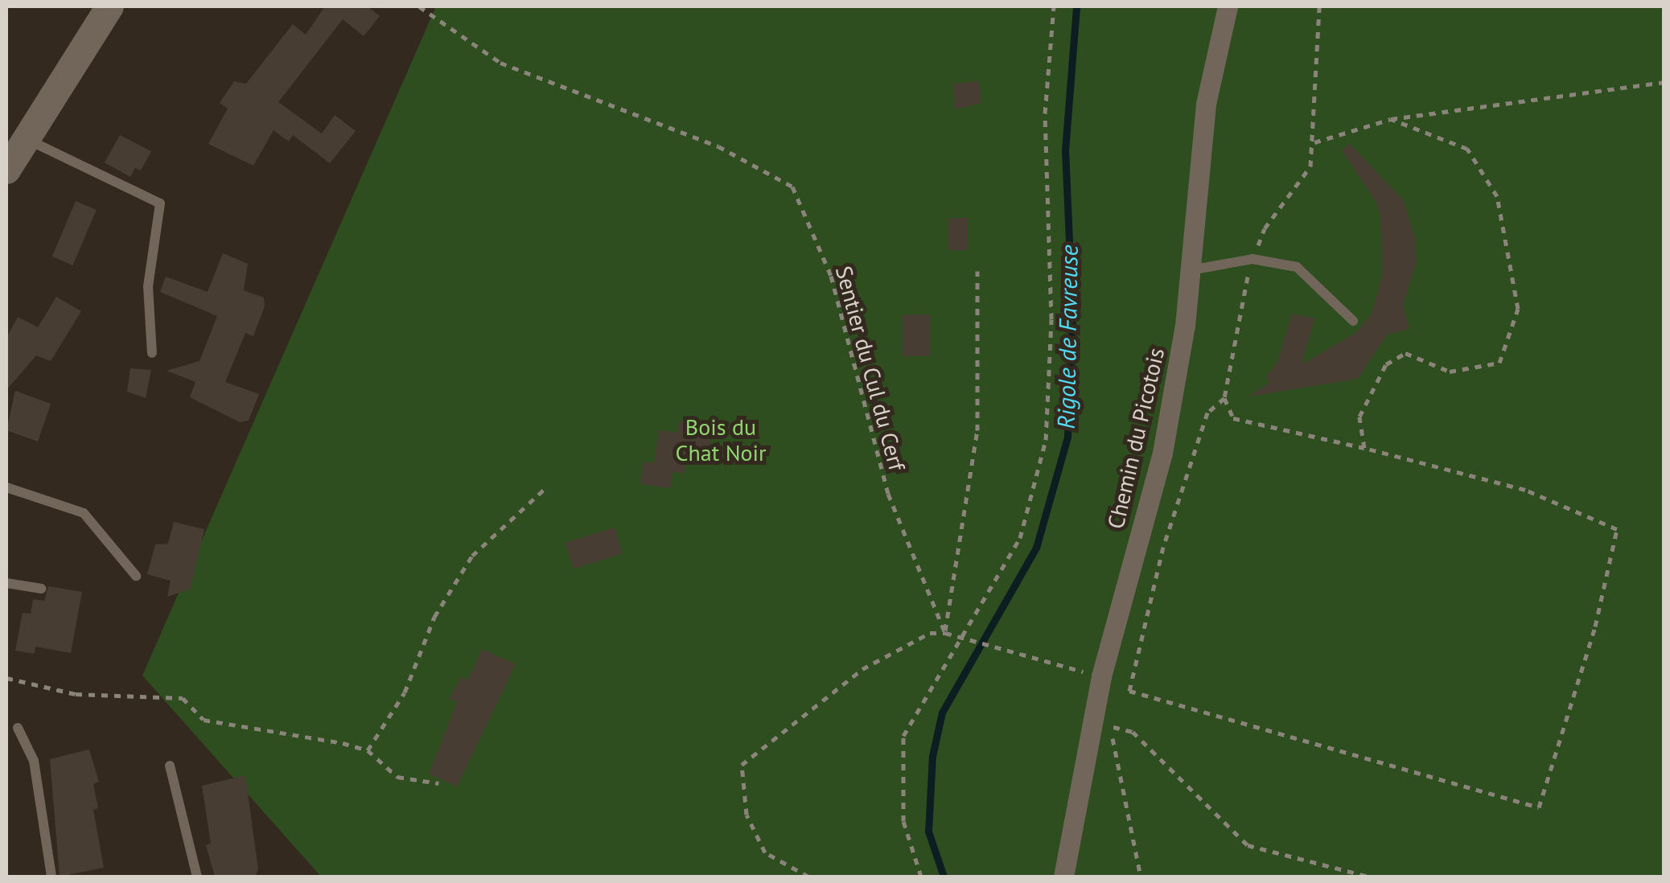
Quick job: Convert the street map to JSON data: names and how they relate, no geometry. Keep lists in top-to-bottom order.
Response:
{
  "streets": {
    "street": ["Chemin du Picotois"],
    "path": ["Sentier du Cul du Cerf"]
  },
  "water": ["Rigole de Favreuse"],
  "parks": ["Bois du Chat Noir"]
}
